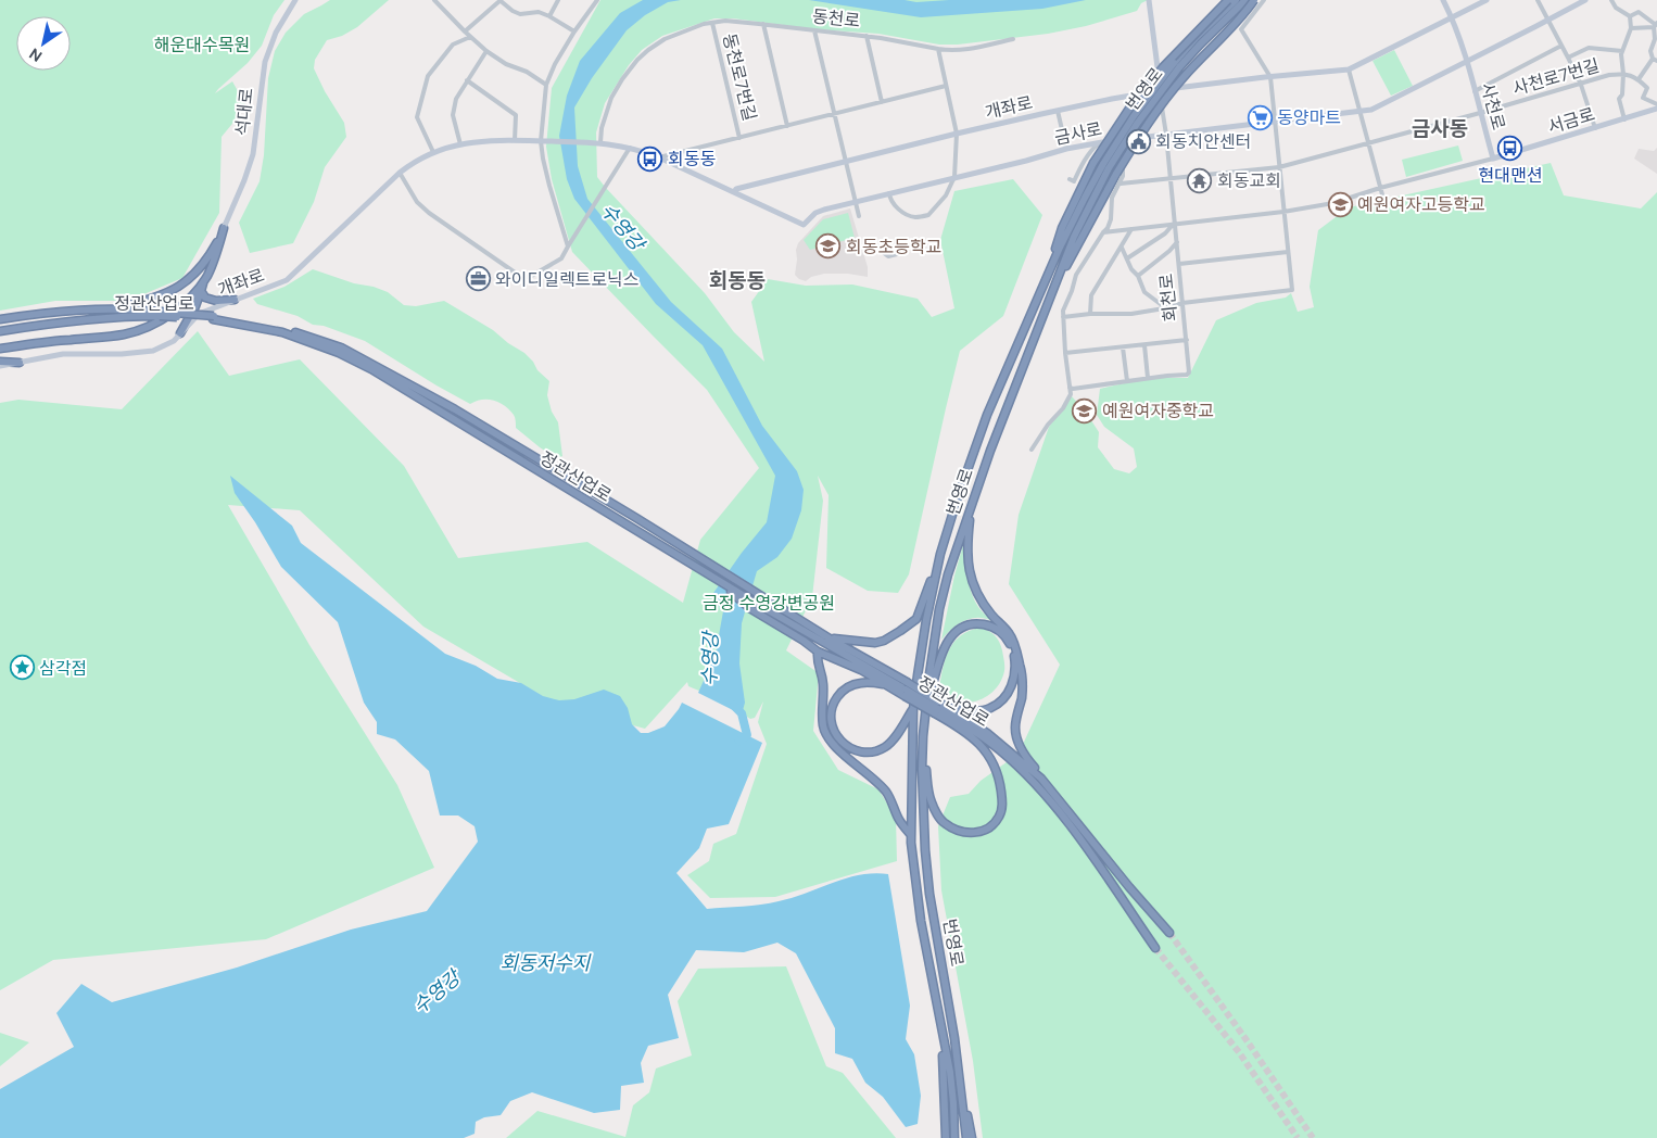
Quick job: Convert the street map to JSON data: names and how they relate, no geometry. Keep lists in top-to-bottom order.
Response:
{
  "streets": {
    "highway": ["번영로", "정관산업로"],
    "main road": [
      "사천로",
      "개좌로",
      "석대로",
      "서금로",
      "금사로"
    ],
    "street": [
      "동천로",
      "동천로7번길",
      "사천로7번길",
      "회천로"
    ]
  },
  "crossings": [
    ["동천로", "동천로7번길"],
    ["동천로", "개좌로"],
    ["동천로7번길", "개좌로"],
    ["사천로7번길", "사천로"],
    ["사천로7번길", "회천로"],
    ["사천로", "개좌로"],
    ["사천로", "서금로"],
    ["사천로", "금사로"],
    ["개좌로", "금사로"],
    ["개좌로", "회천로"],
    ["금사로", "회천로"]
  ],
  "districts": ["금사동", "회동동"],
  "water": ["수영강", "회동저수지"],
  "parks": ["해운대수목원", "금정 수영강변공원"],
  "places": {
    "supermarket": ["동양마트"],
    "public building": ["회동치안센터"],
    "bus stop": ["현대맨션", "회동동"],
    "temple": ["회동교회"],
    "school or university": ["예원여자고등학교", "회동초등학교", "예원여자중학교"],
    "office": ["와이디일렉트로닉스"],
    "place": ["삼각점"]
  },
  "north": "bottom left"
}
